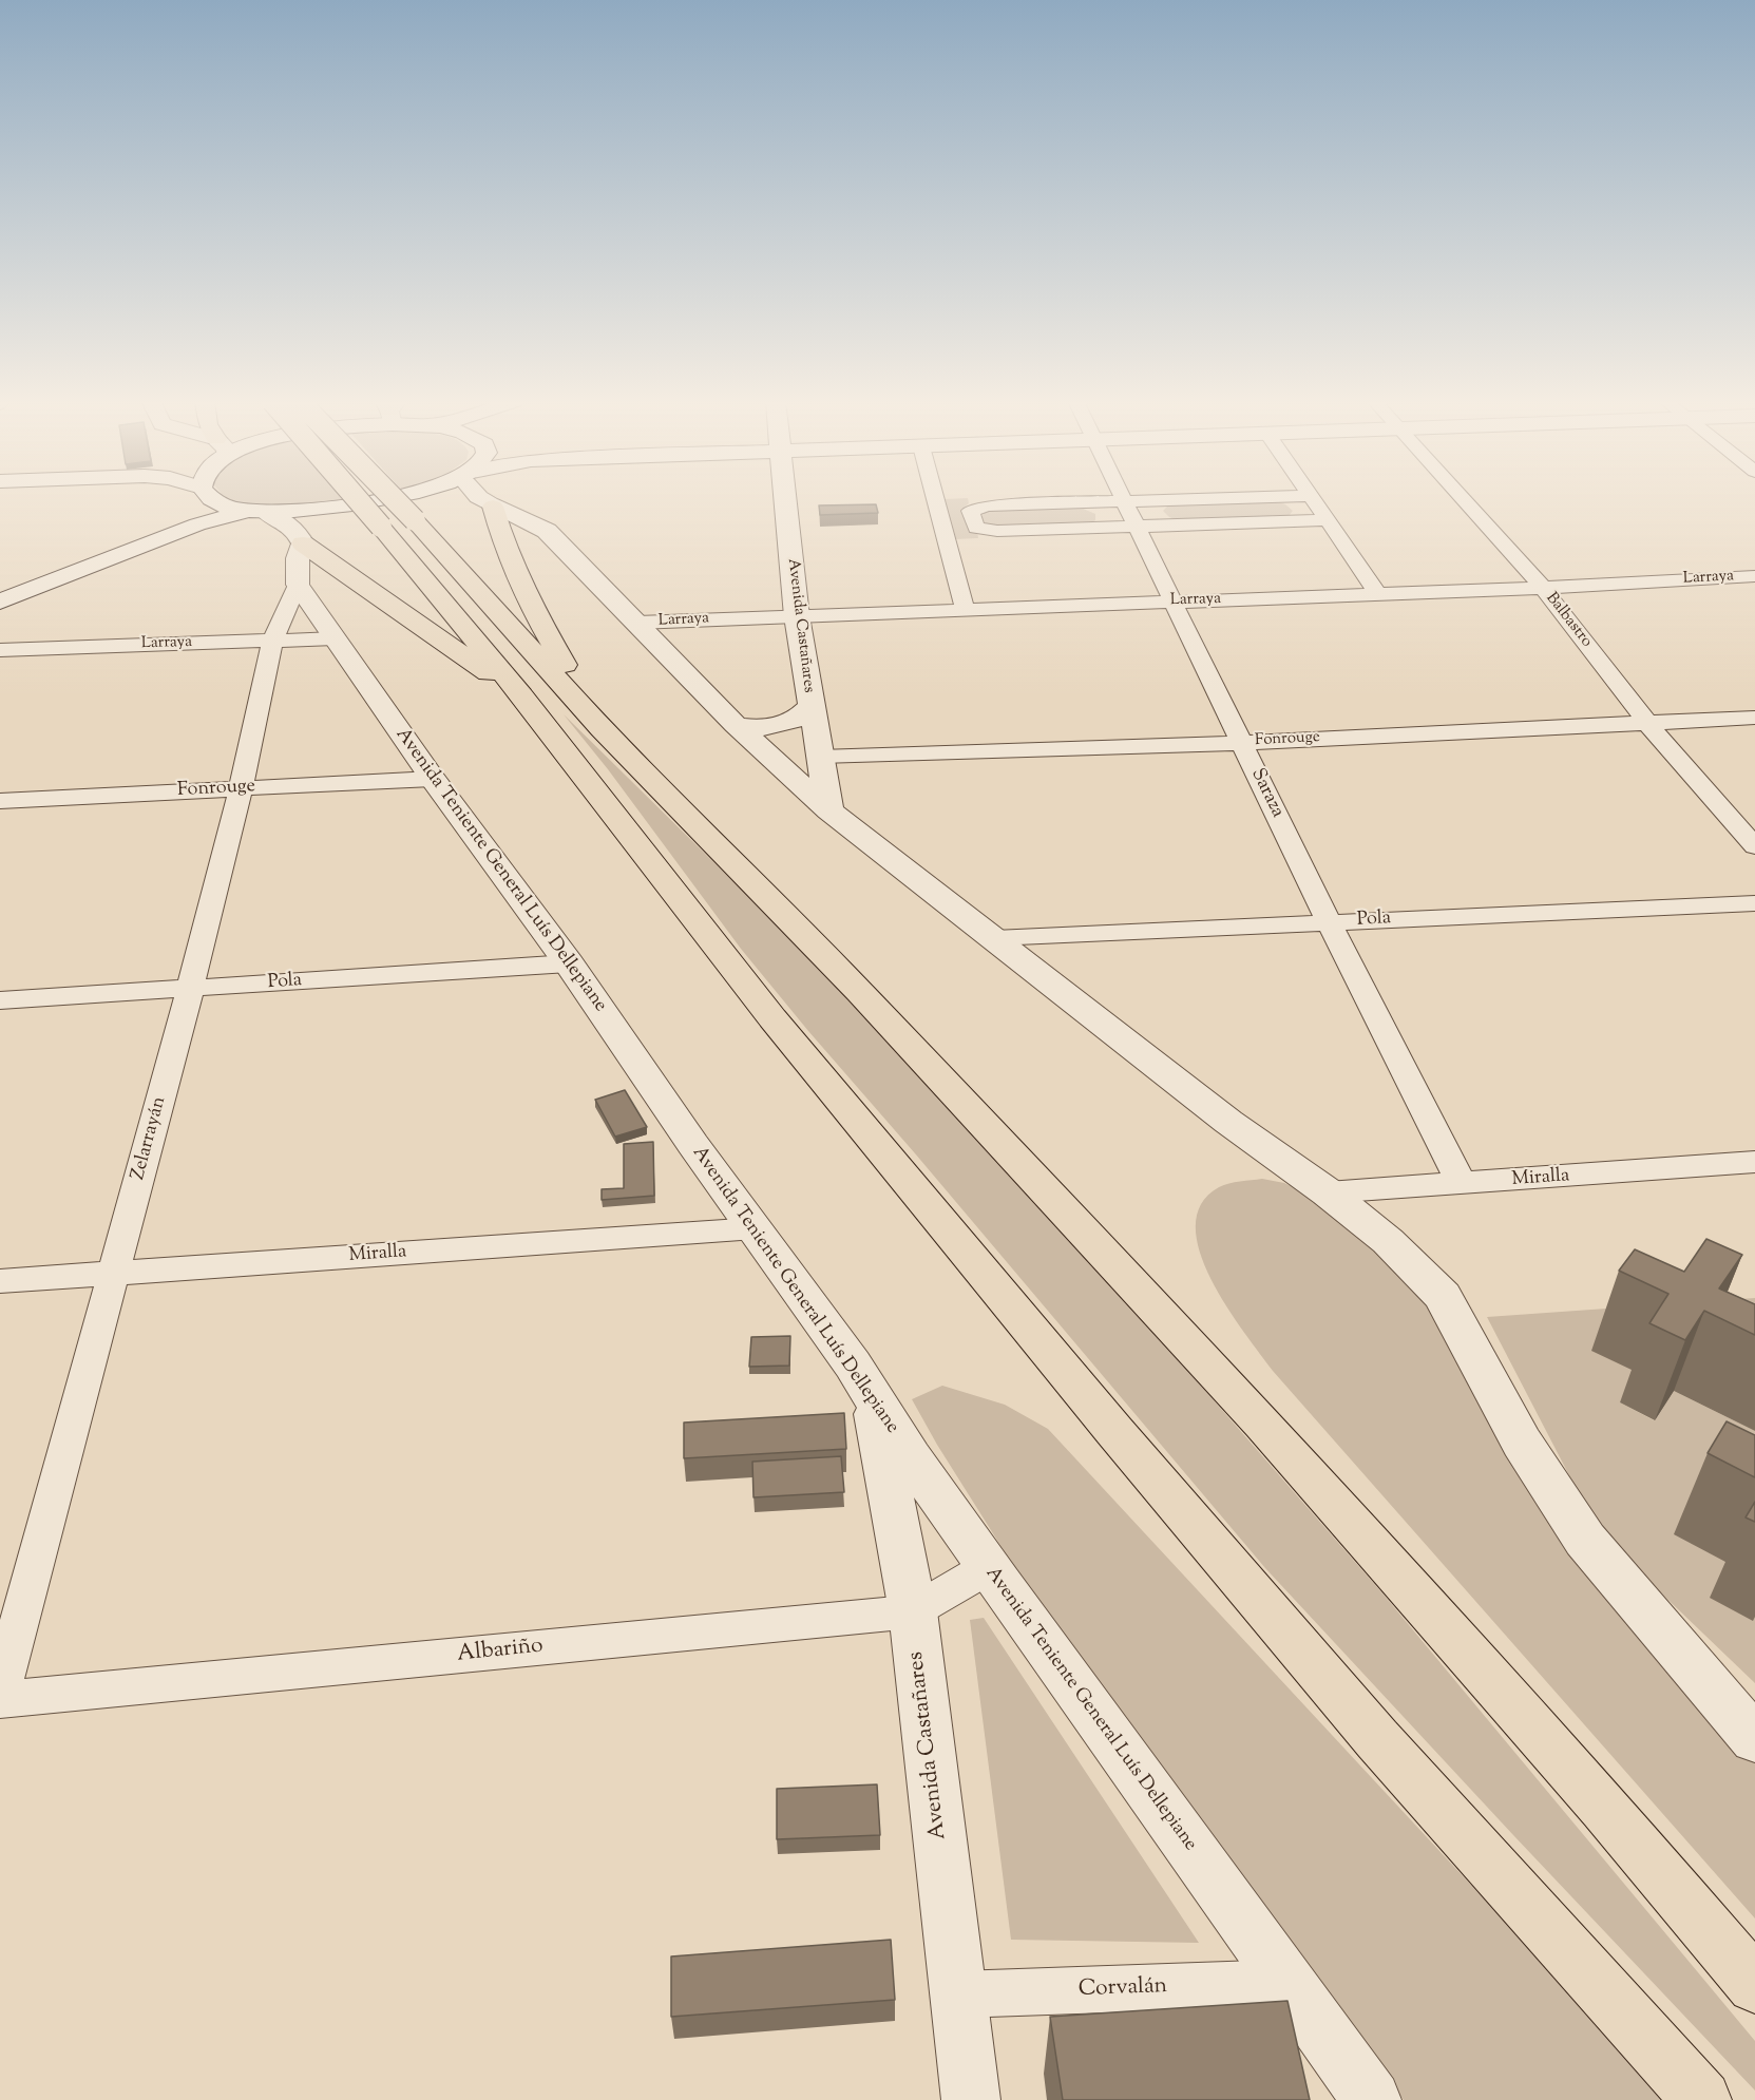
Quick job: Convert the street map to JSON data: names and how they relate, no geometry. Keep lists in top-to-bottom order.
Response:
{
  "streets": {
    "street": [
      "Larraya",
      "Balbastro",
      "Avenida Castañares",
      "Fonrouge",
      "Saraza",
      "Avenida Teniente General Luís Dellepiane",
      "Pola",
      "Zelarrayán",
      "Miralla",
      "Albariño",
      "Corvalán"
    ]
  },
  "crossings": [
    ["Larraya", "Balbastro"],
    ["Larraya", "Avenida Castañares"],
    ["Larraya", "Saraza"],
    ["Larraya", "Avenida Teniente General Luís Dellepiane"],
    ["Larraya", "Zelarrayán"],
    ["Balbastro", "Fonrouge"],
    ["Avenida Castañares", "Fonrouge"],
    ["Avenida Castañares", "Avenida Teniente General Luís Dellepiane"],
    ["Avenida Castañares", "Albariño"],
    ["Avenida Castañares", "Corvalán"],
    ["Fonrouge", "Saraza"],
    ["Fonrouge", "Avenida Teniente General Luís Dellepiane"],
    ["Fonrouge", "Zelarrayán"],
    ["Saraza", "Pola"],
    ["Saraza", "Miralla"],
    ["Avenida Teniente General Luís Dellepiane", "Pola"],
    ["Avenida Teniente General Luís Dellepiane", "Zelarrayán"],
    ["Avenida Teniente General Luís Dellepiane", "Miralla"],
    ["Avenida Teniente General Luís Dellepiane", "Albariño"],
    ["Avenida Teniente General Luís Dellepiane", "Corvalán"],
    ["Pola", "Zelarrayán"],
    ["Zelarrayán", "Miralla"]
  ]
}
